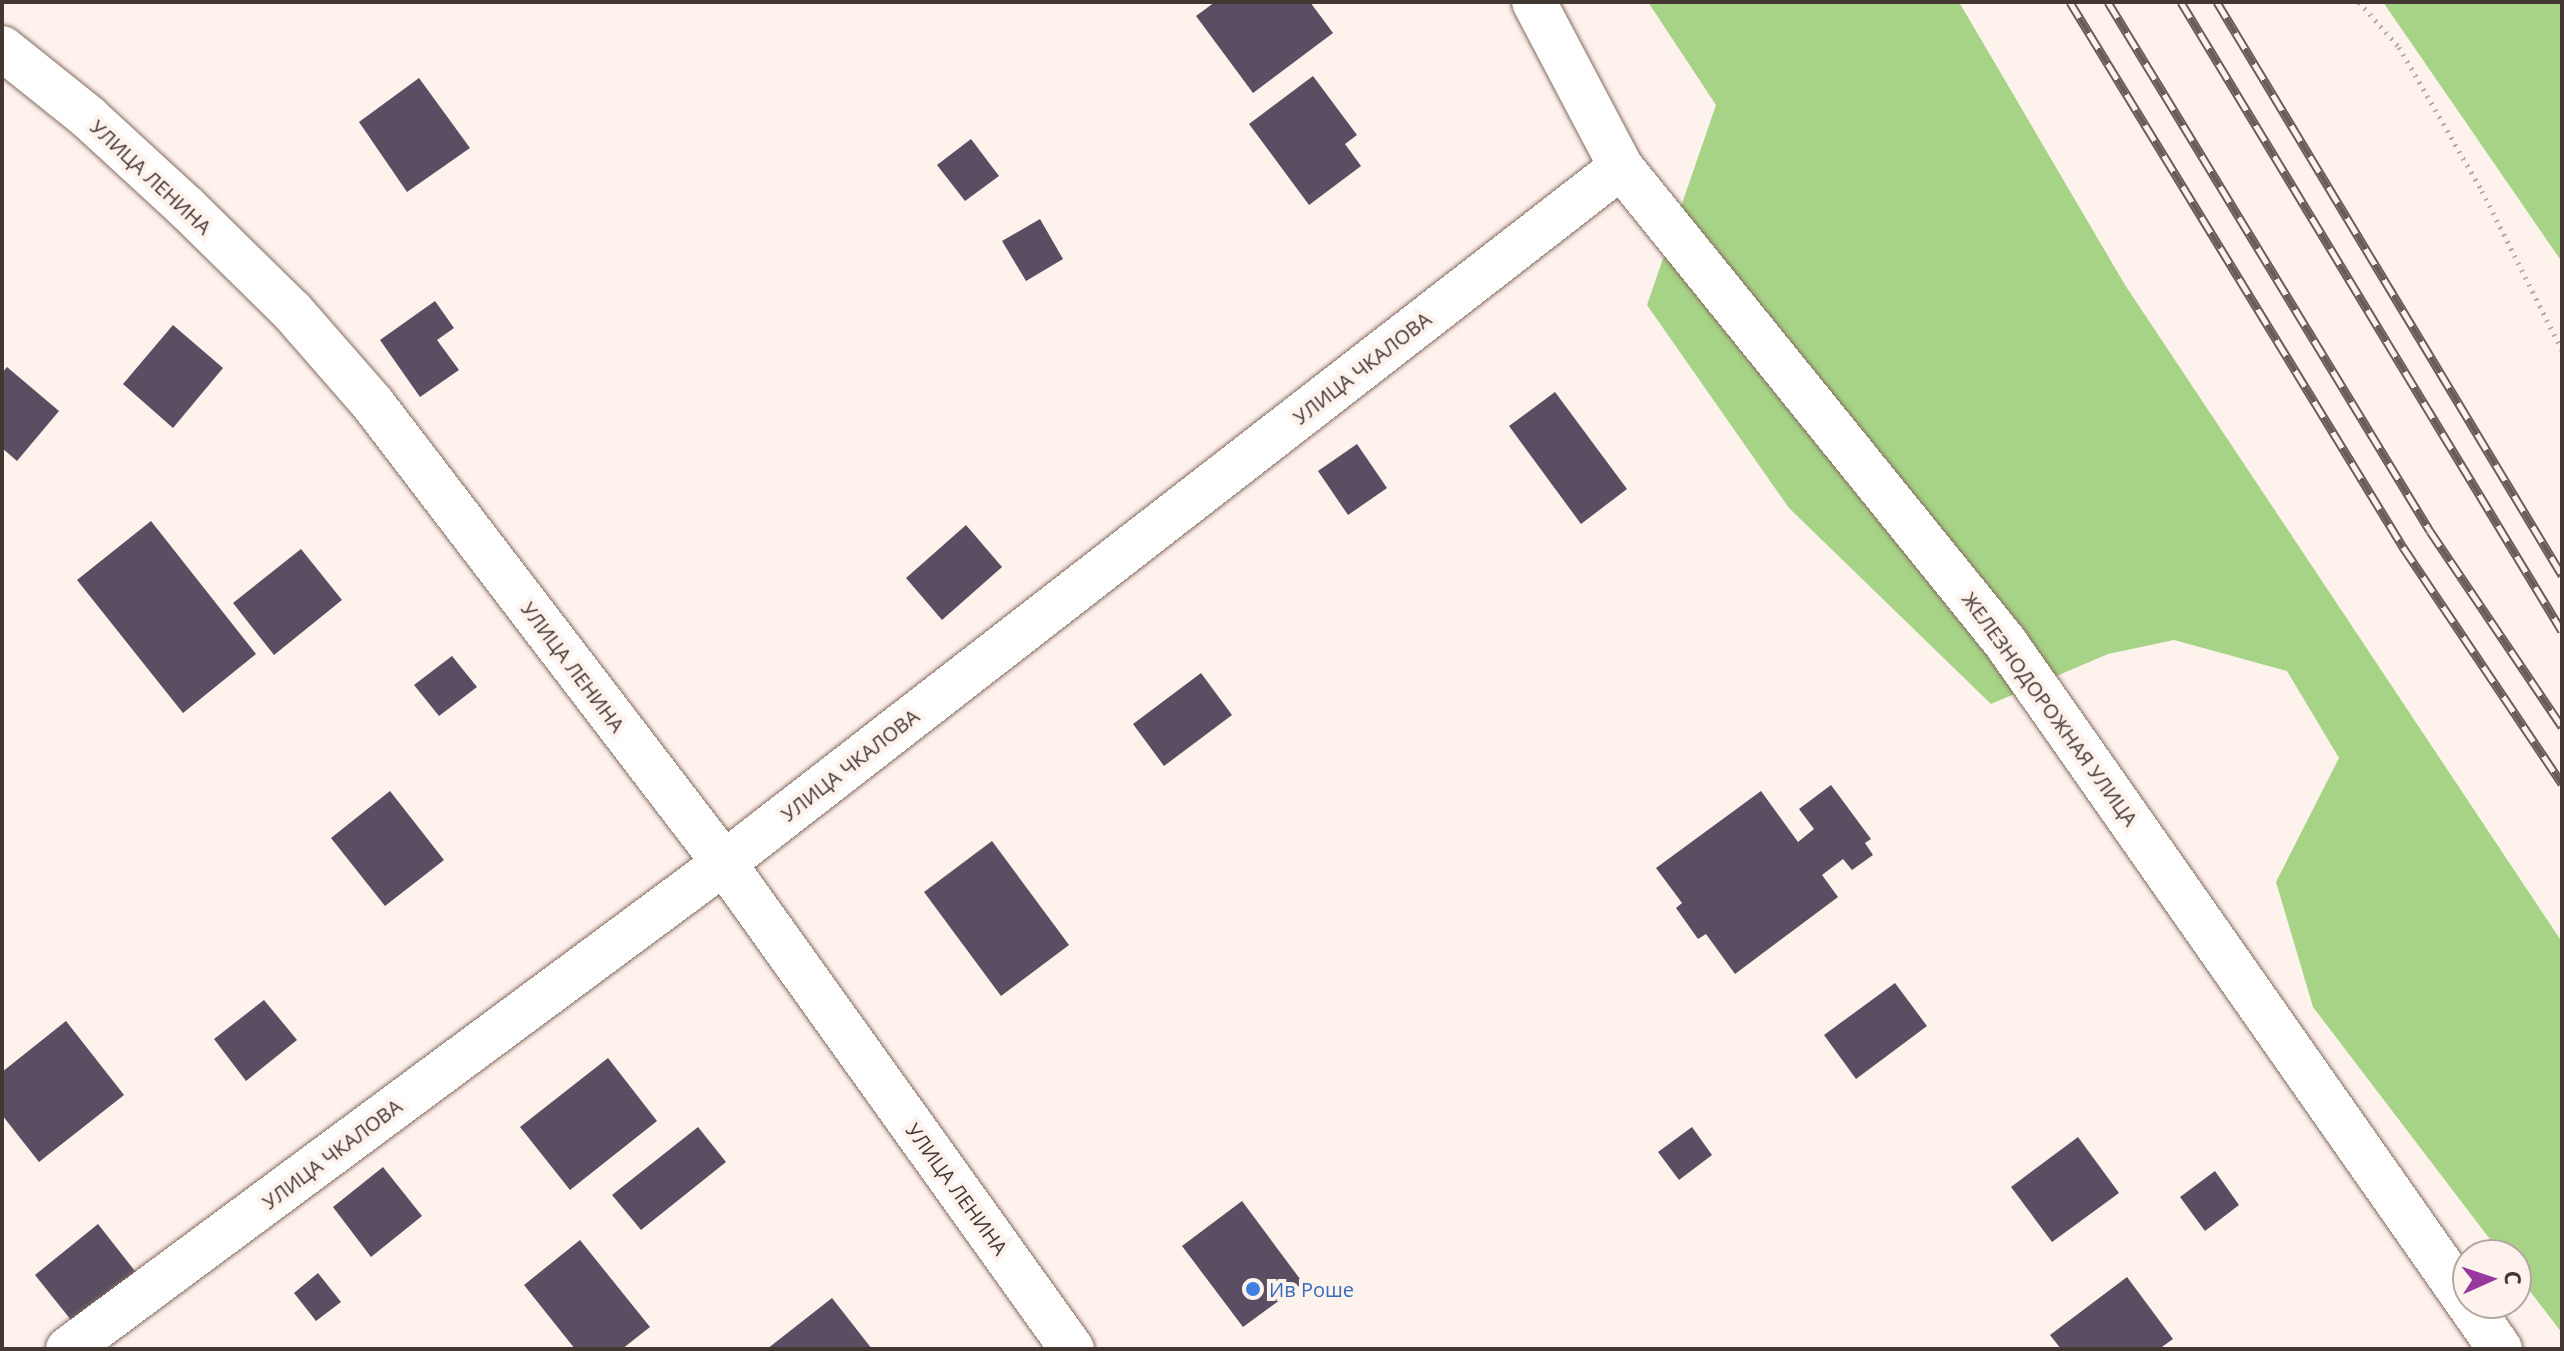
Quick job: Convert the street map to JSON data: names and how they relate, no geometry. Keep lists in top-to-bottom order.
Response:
{
  "streets": {
    "street": ["УЛИЦА ЛЕНИНА", "УЛИЦА ЧКАЛОВА", "ЖЕЛЕЗНОДОРОЖНАЯ УЛИЦА"]
  },
  "crossings": [
    ["УЛИЦА ЛЕНИНА", "УЛИЦА ЧКАЛОВА"],
    ["УЛИЦА ЧКАЛОВА", "ЖЕЛЕЗНОДОРОЖНАЯ УЛИЦА"]
  ],
  "places": ["Ив Роше"],
  "north": "right"
}
